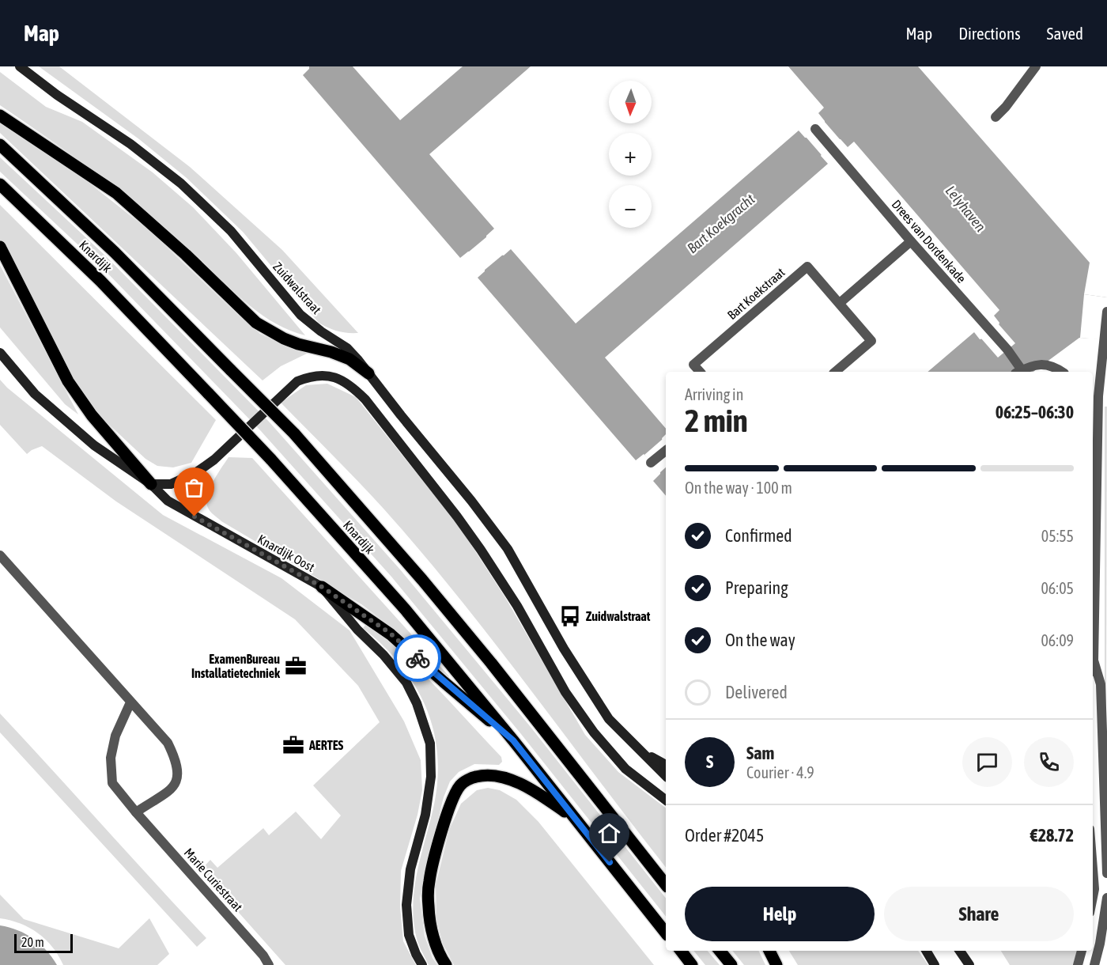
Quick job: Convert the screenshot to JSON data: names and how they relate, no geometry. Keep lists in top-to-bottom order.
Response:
{
  "streets": {
    "main road": ["Knardijk"],
    "street": [
      "Drees van Dordenkade",
      "Zuidwalstraat",
      "Bart Koekstraat",
      "Knardijk Oost",
      "Marie Curiestraat"
    ]
  },
  "water": ["Lelyhaven", "Bart Koekgracht"],
  "places": {
    "bus stop": ["Zuidwalstraat"],
    "office": ["ExamenBureau Installatietechniek", "AERTES"]
  },
  "scale_bar": "20 m",
  "north": "bottom",
  "page": {
    "header": "Map",
    "nav": ["Map", "Directions", "Saved"],
    "map_buttons": ["+", "−"],
    "heading": ["2 min", "Arriving in", "06:25–06:30"],
    "panel": [
      "Sam",
      "Courier · 4.9",
      "Order #2045",
      "€28.72"
    ],
    "bar": "On the way · 100 m",
    "list": [
      ["Confirmed", "05:55"],
      ["Preparing", "06:05"],
      ["On the way", "06:09"],
      "Delivered"
    ],
    "round": "S",
    "buttons": ["Help", "Share"],
    "scale": "20 m"
  }
}
